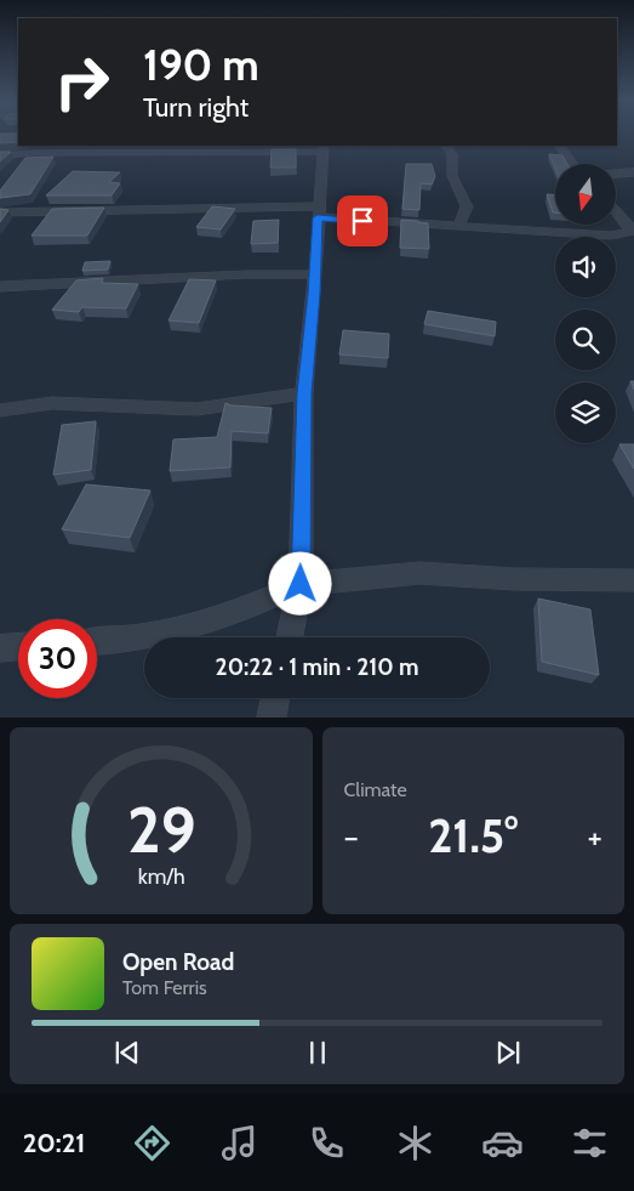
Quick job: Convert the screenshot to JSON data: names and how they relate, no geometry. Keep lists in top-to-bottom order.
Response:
{
  "north": "bottom",
  "page": {
    "turn": ["190 m", "Turn right"],
    "limit": "30",
    "trip": "20:22 · 1 min · 210 m",
    "tile": "Climate",
    "heat": ["−", "21.5°", "+"],
    "song": ["Open Road", "Tom Ferris"],
    "tabs": "20:21",
    "gauge": ["29", "km/h"]
  }
}
